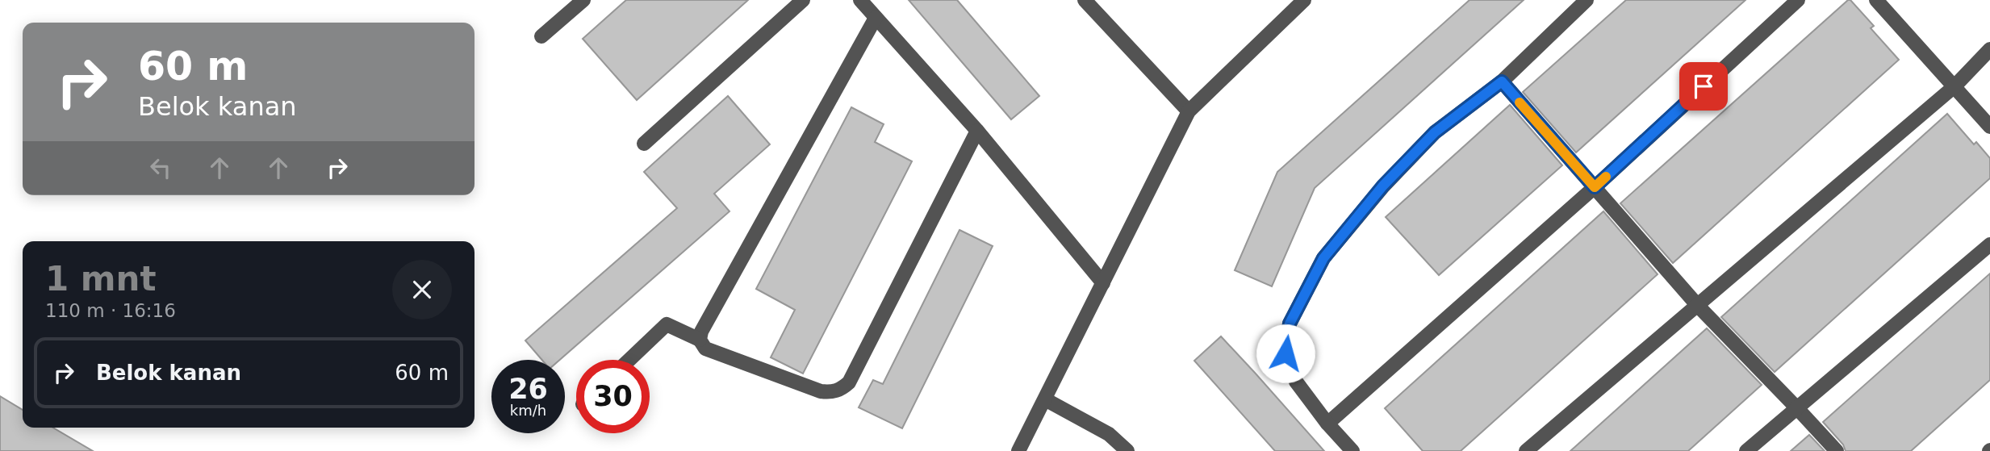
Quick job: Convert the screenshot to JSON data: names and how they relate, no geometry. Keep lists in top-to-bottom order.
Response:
{
  "page": {
    "turn": ["60 m", "Belok kanan"],
    "heading": ["1 mnt", "110 m · 16:16"],
    "list": [
      {
        "name": "Belok kanan",
        "value": "60 m"
      }
    ],
    "speed": "26 km/h",
    "limit": "30"
  }
}
